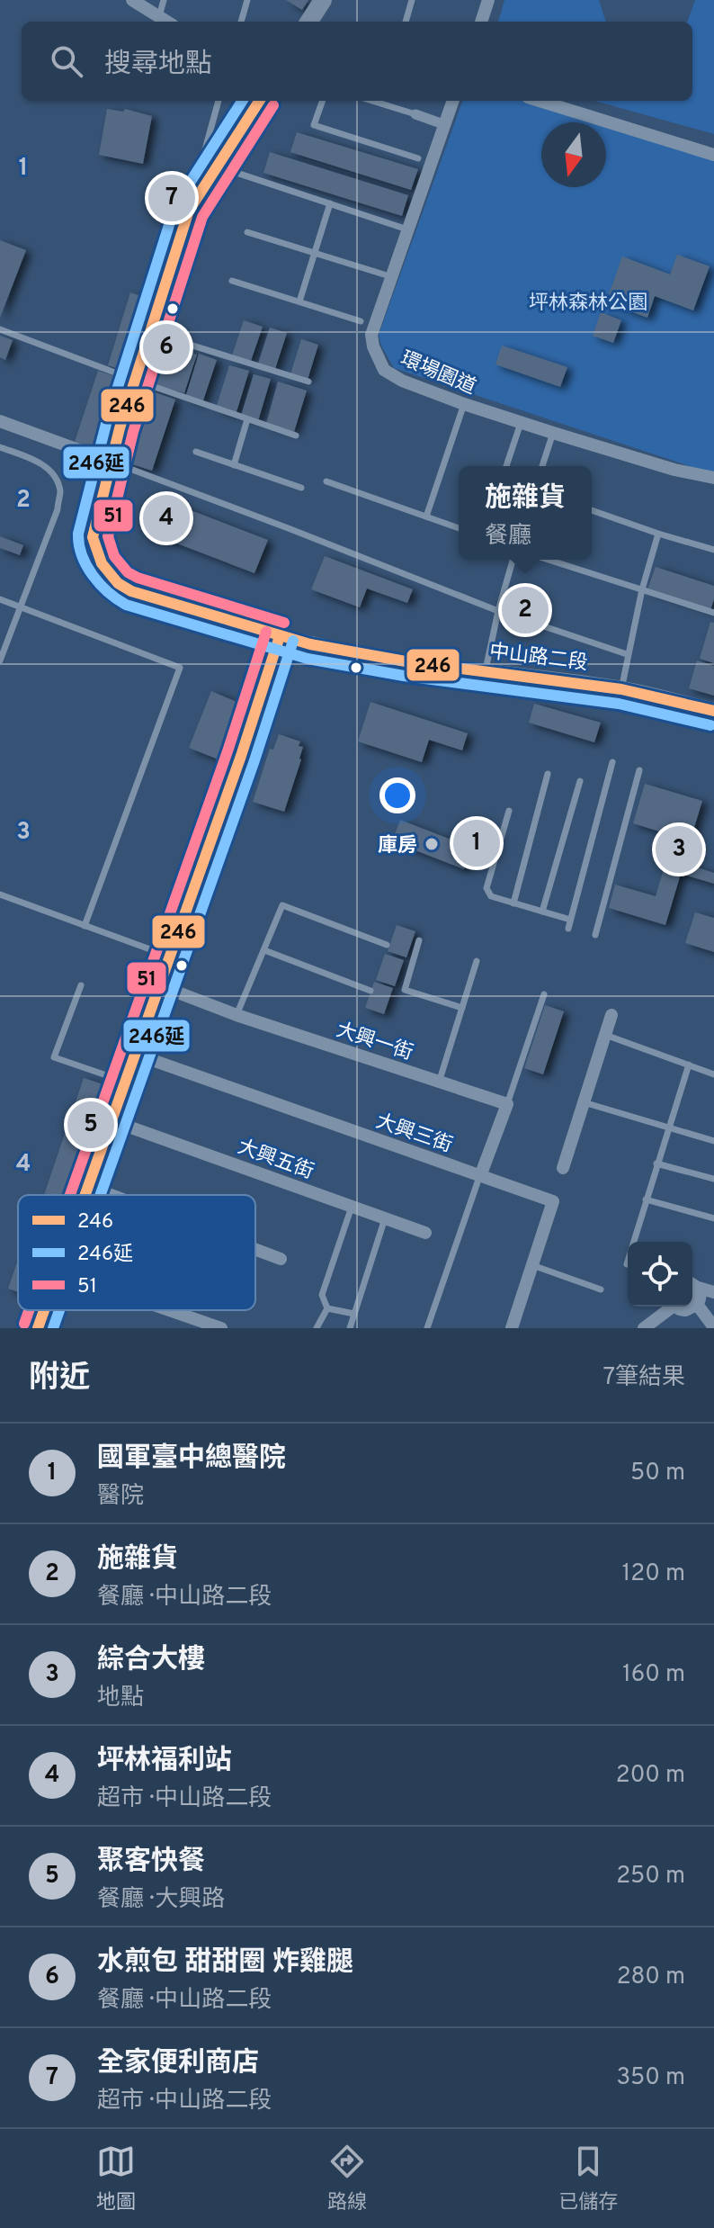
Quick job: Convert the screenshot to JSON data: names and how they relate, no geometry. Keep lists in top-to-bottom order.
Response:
{
  "streets": {
    "main road": ["中山路二段"],
    "street": [
      "環場園道",
      "大興一街",
      "大興三街",
      "大興五街"
    ]
  },
  "parks": ["坪林森林公園"],
  "places": ["庫房"],
  "lines": ["transit line 246", "transit line 246延", "transit line 51"],
  "legend": ["246", "246延", "51"],
  "north": "bottom",
  "page": {
    "search": "搜尋地點",
    "pins": [
      "7",
      "6",
      "4",
      "2",
      "1",
      "3",
      "5"
    ],
    "popup": ["施雜貨", "餐廳"],
    "heading": ["附近", "7筆結果"],
    "list": [
      {
        "mark": "1",
        "name": "國軍臺中總醫院",
        "note": "醫院",
        "value": "50 m"
      },
      {
        "mark": "2",
        "name": "施雜貨",
        "note": "餐廳 · 中山路二段",
        "value": "120 m"
      },
      {
        "mark": "3",
        "name": "綜合大樓",
        "note": "地點",
        "value": "160 m"
      },
      {
        "mark": "4",
        "name": "坪林福利站",
        "note": "超市 · 中山路二段",
        "value": "200 m"
      },
      {
        "mark": "5",
        "name": "聚客快餐",
        "note": "餐廳 · 大興路",
        "value": "250 m"
      },
      {
        "mark": "6",
        "name": "水煎包 甜甜圈 炸雞腿",
        "note": "餐廳 · 中山路二段",
        "value": "280 m"
      },
      {
        "mark": "7",
        "name": "全家便利商店",
        "note": "超市 · 中山路二段",
        "value": "350 m"
      }
    ],
    "nav": ["地圖", "路線", "已儲存"]
  },
  "grid": {
    "rows": [
      "1",
      "2",
      "3",
      "4"
    ]
  }
}
